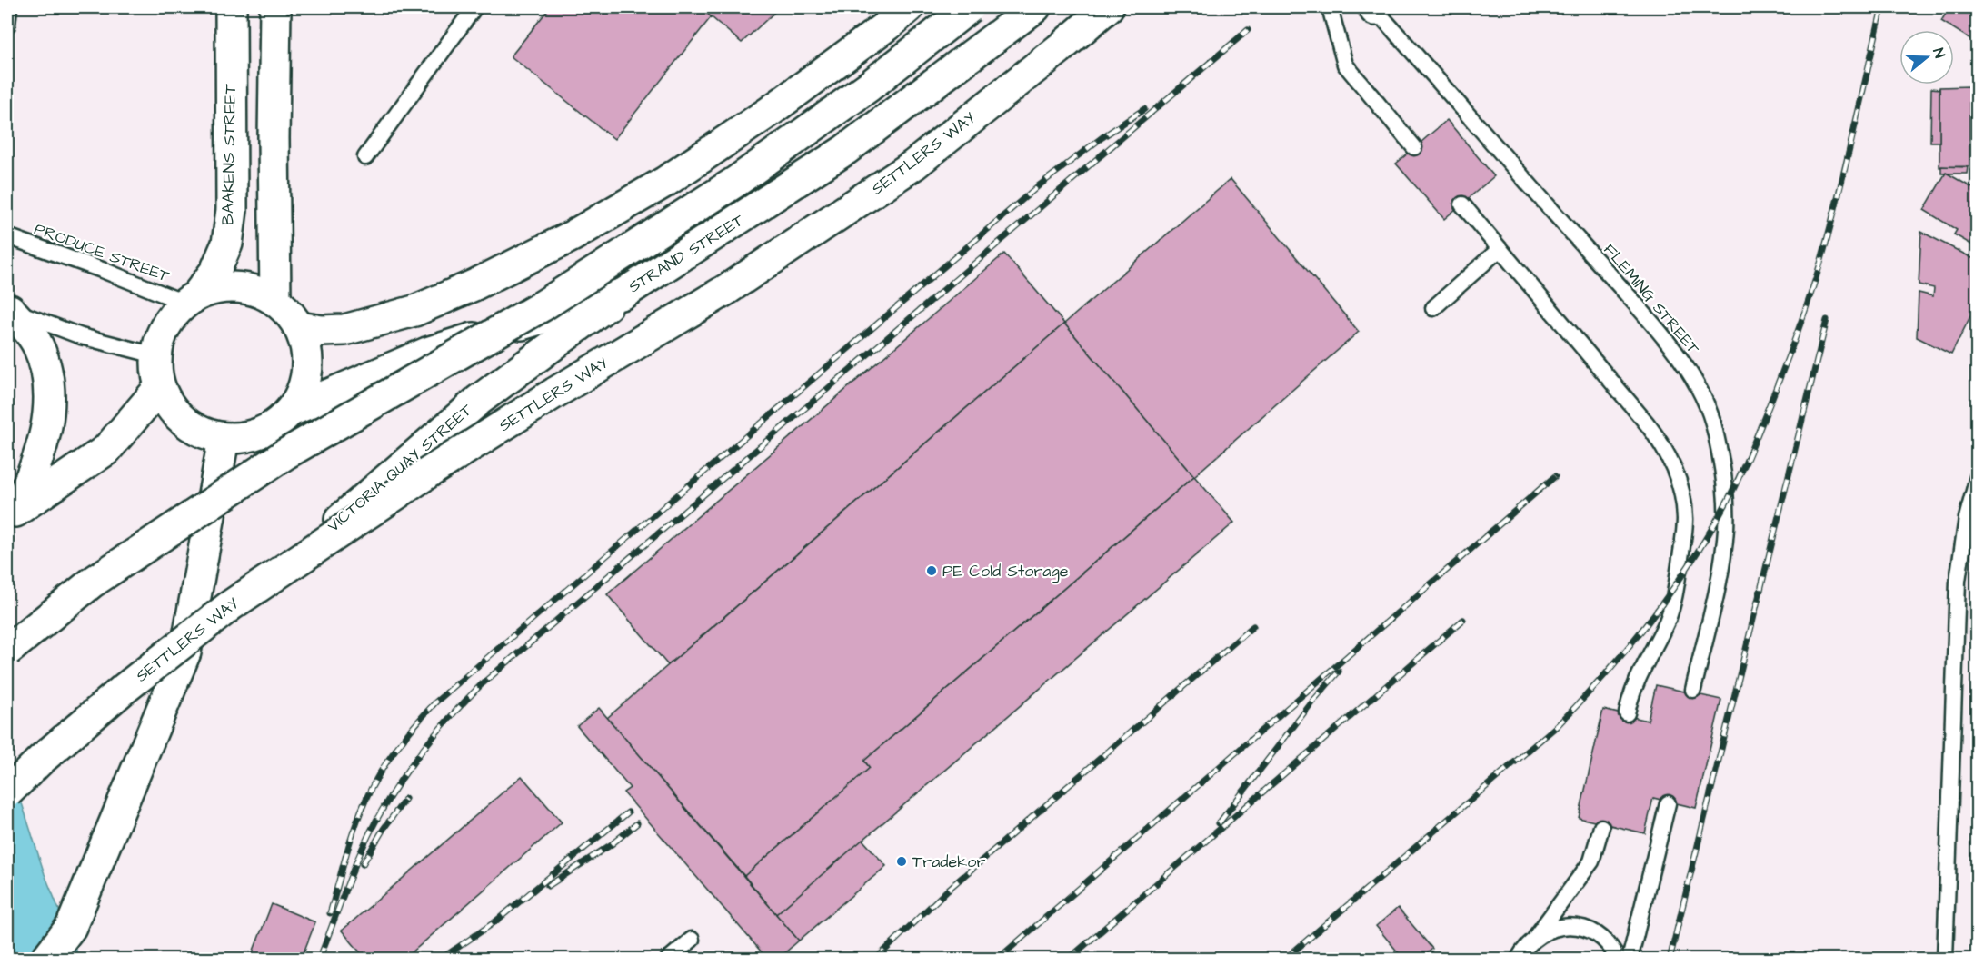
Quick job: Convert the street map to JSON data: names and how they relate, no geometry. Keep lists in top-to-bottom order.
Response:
{
  "streets": {
    "main road": [
      "SETTLERS WAY",
      "BAAKENS STREET",
      "STRAND STREET",
      "VICTORIA QUAY STREET"
    ],
    "lane": ["PRODUCE STREET", "FLEMING STREET"]
  },
  "crossings": [
    ["BAAKENS STREET", "PRODUCE STREET"],
    ["BAAKENS STREET", "STRAND STREET"],
    ["PRODUCE STREET", "STRAND STREET"],
    ["STRAND STREET", "VICTORIA QUAY STREET"]
  ],
  "places": ["PE Cold Storage", "Tradekor"],
  "north": "right"
}
